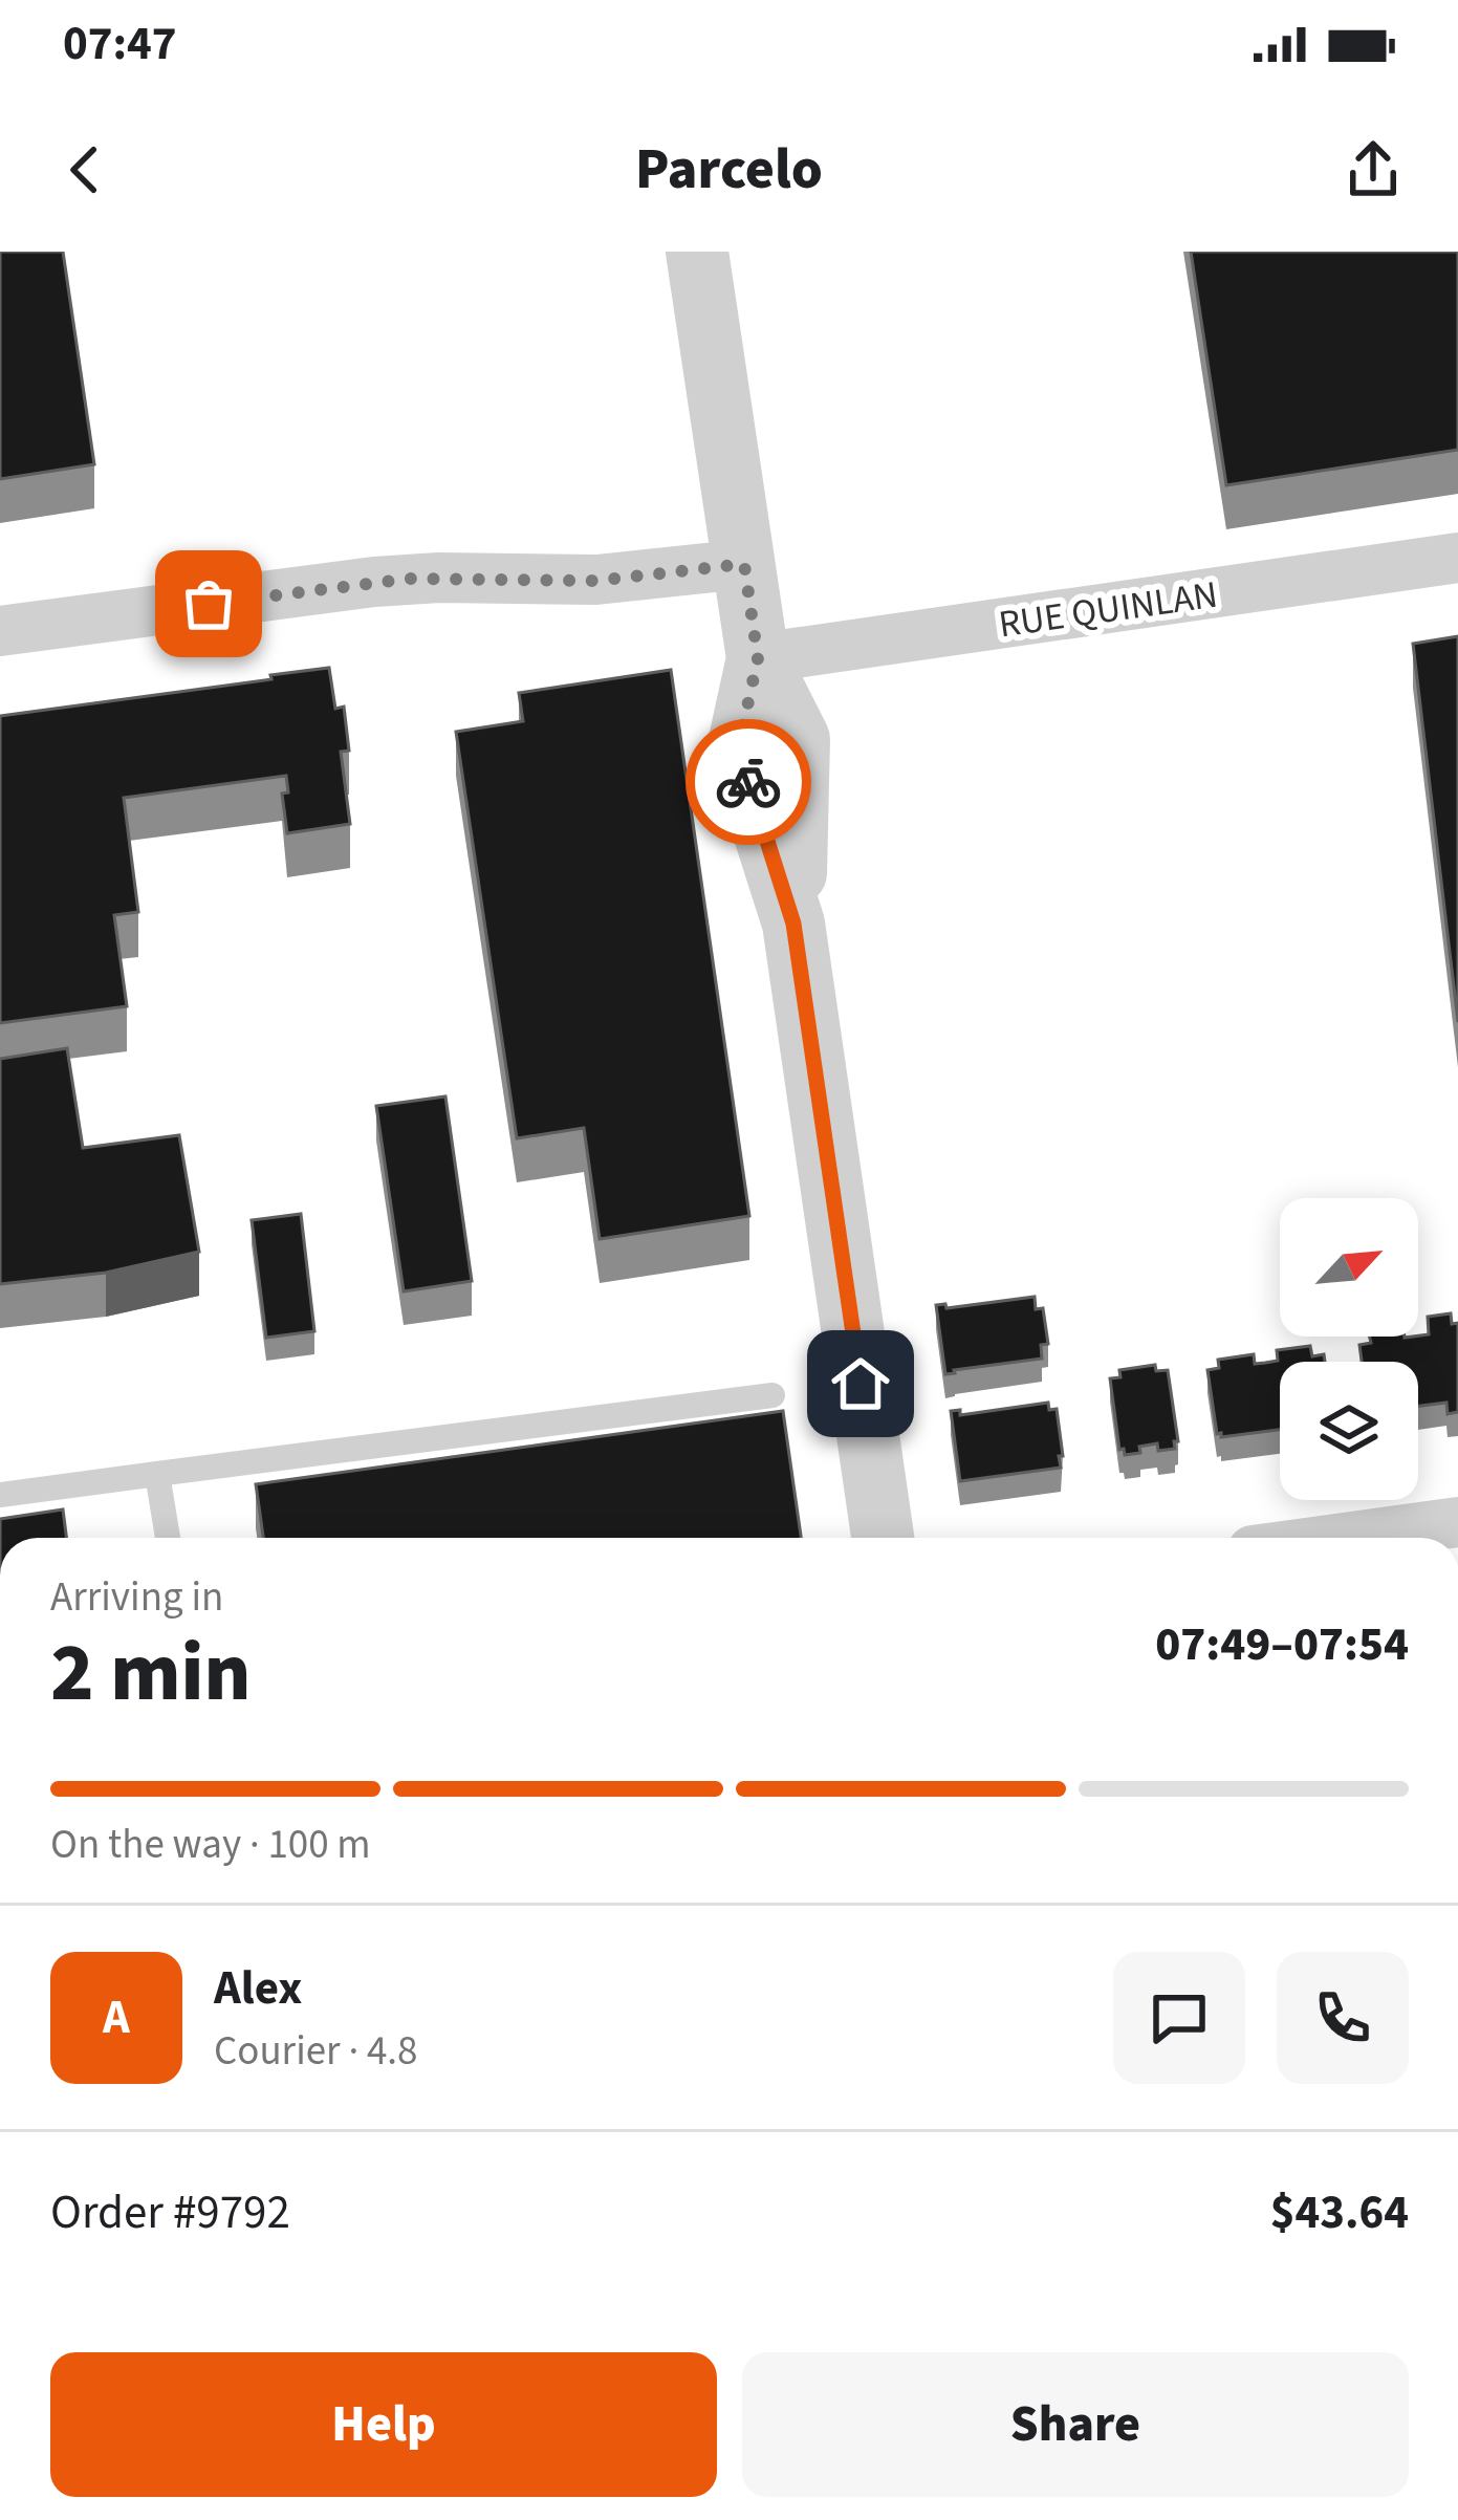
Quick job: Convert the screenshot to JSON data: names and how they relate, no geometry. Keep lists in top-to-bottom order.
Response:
{
  "streets": {
    "street": ["RUE QUINLAN"]
  },
  "north": "top right",
  "page": {
    "status": "07:47",
    "header": "Parcelo",
    "heading": ["2 min", "Arriving in", "07:49–07:54"],
    "panel": [
      "Alex",
      "Courier · 4.8",
      "Order #9792",
      "$43.64"
    ],
    "bar": "On the way · 100 m",
    "round": "A",
    "buttons": ["Help", "Share"]
  }
}
